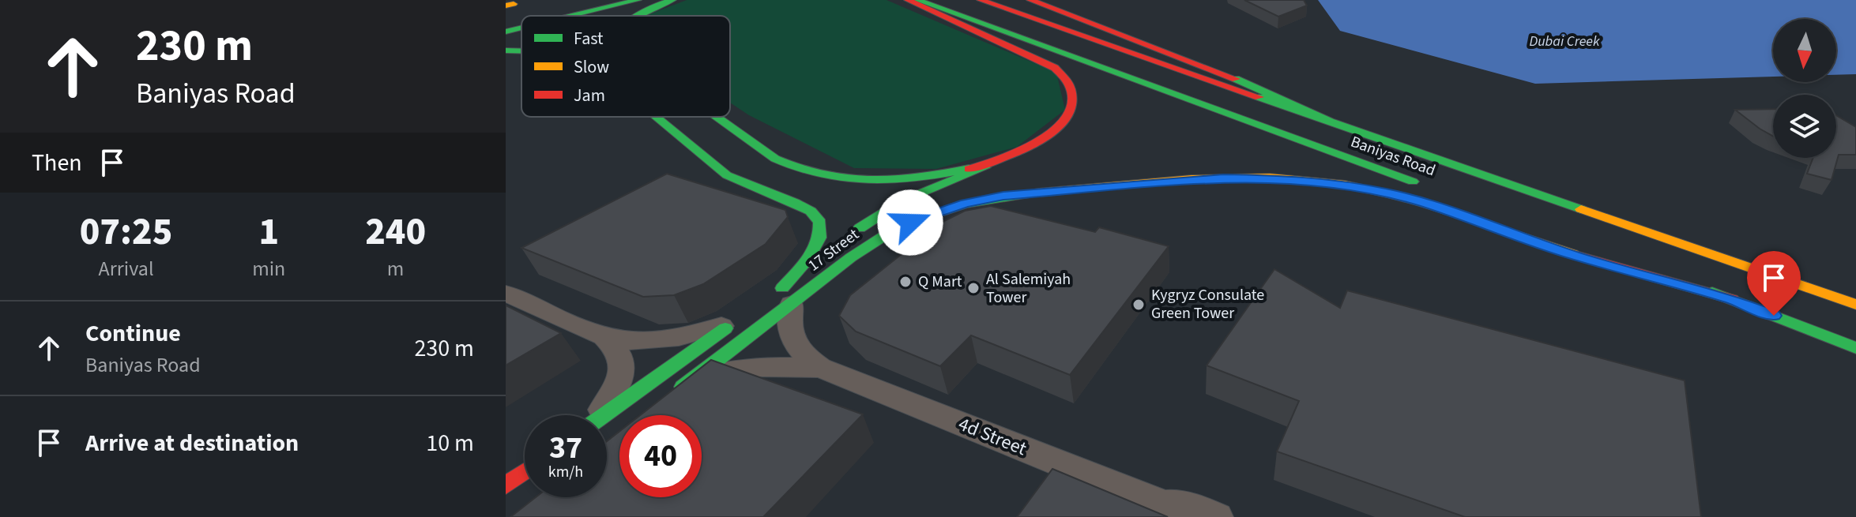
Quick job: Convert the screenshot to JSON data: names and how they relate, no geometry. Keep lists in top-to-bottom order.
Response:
{
  "streets": {
    "main road": ["Baniyas Road", "17 Street"],
    "street": ["4d Street"]
  },
  "crossings": [
    ["17 Street", "4d Street"]
  ],
  "water": ["Dubai Creek"],
  "places": ["Q Mart", "Al Salemiyah Tower", "Kygryz Consulate Green Tower"],
  "legend": ["Fast", "Slow", "Jam"],
  "north": "bottom",
  "page": {
    "turn": ["230 m", "Baniyas Road"],
    "then": "Then",
    "eta": [
      "07:25",
      "Arrival",
      "1",
      "min",
      "240",
      "m"
    ],
    "list": [
      {
        "name": "Continue",
        "note": "Baniyas Road",
        "value": "230 m"
      },
      {
        "name": "Arrive at destination",
        "value": "10 m"
      }
    ],
    "speed": "37 km/h",
    "limit": "40"
  }
}
